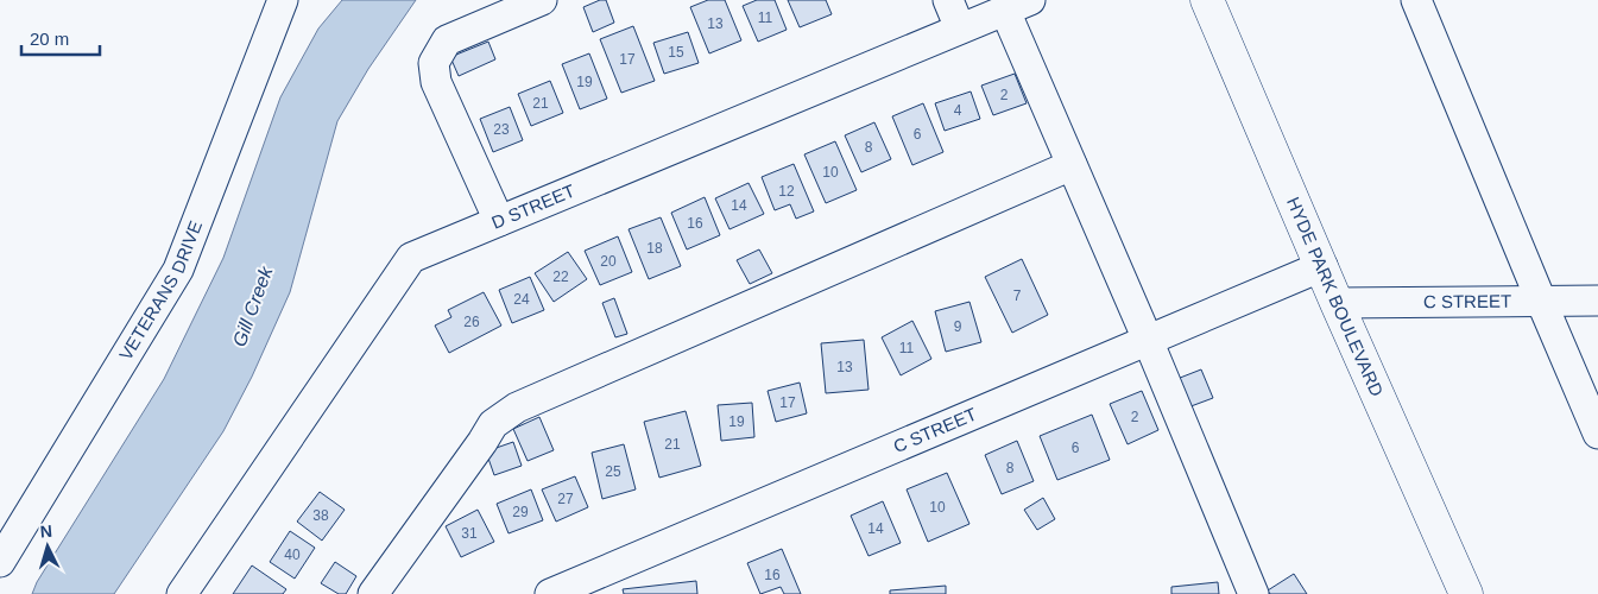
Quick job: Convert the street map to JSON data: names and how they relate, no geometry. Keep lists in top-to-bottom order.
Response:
{
  "streets": {
    "main road": ["HYDE PARK BOULEVARD"],
    "street": ["D STREET", "VETERANS DRIVE", "C STREET"]
  },
  "crossings": [
    ["HYDE PARK BOULEVARD", "C STREET"]
  ],
  "water": ["Gill Creek"],
  "house_numbers": [
    "11",
    "13",
    "15",
    "17",
    "19",
    "2",
    "21",
    "4",
    "23",
    "6",
    "8",
    "10",
    "12",
    "14",
    "16",
    "18",
    "20",
    "22",
    "7",
    "24",
    "26",
    "9",
    "11",
    "13",
    "17",
    "2",
    "19",
    "21",
    "6",
    "8",
    "25",
    "27",
    "10",
    "29",
    "38",
    "14",
    "31",
    "40",
    "16"
  ],
  "scale_bar": "20 m",
  "north": "top"
}
